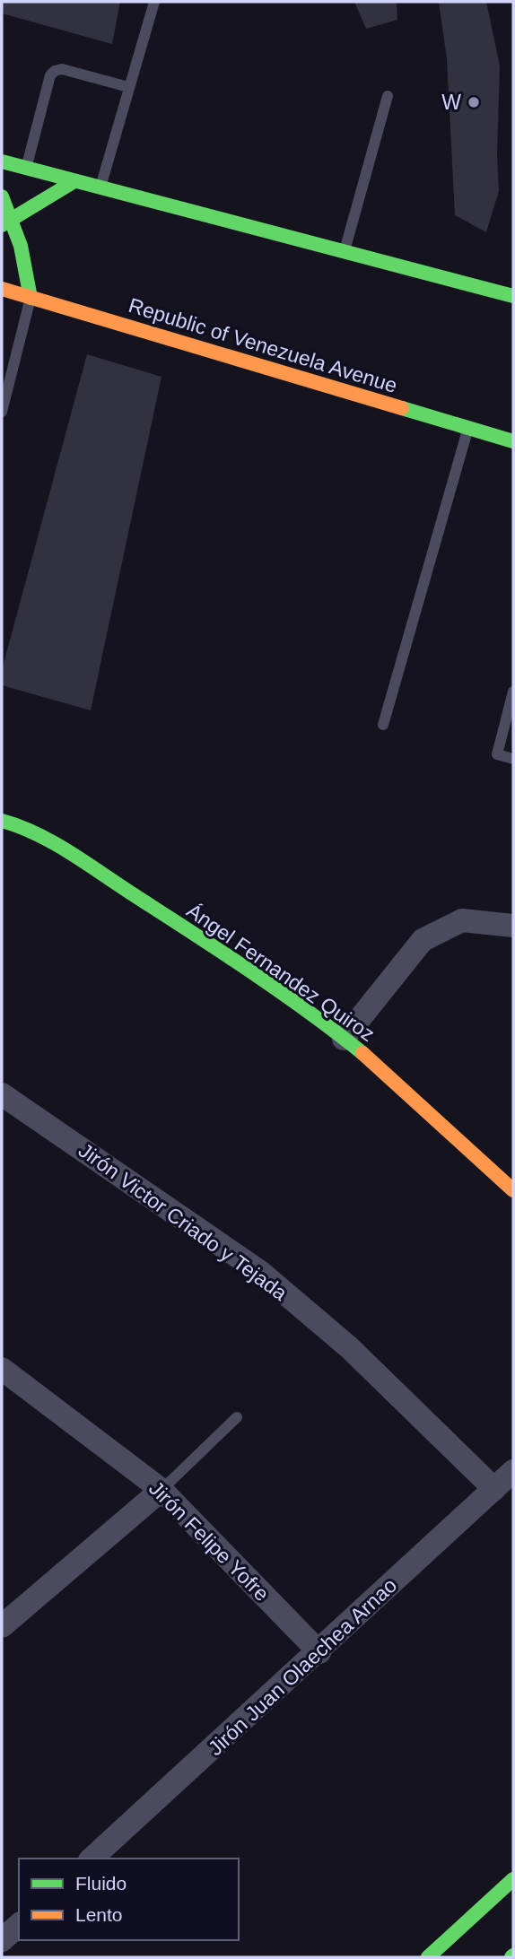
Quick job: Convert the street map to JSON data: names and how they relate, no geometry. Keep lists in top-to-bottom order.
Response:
{
  "streets": {
    "main road": ["Republic of Venezuela Avenue", "Ángel Fernandez Quiroz"],
    "street": ["Jirón Victor Criado y Tejada", "Jirón Felipe Yofre", "Jirón Juan Olaechea Arnao"]
  },
  "crossings": [
    ["Jirón Victor Criado y Tejada", "Jirón Juan Olaechea Arnao"],
    ["Jirón Felipe Yofre", "Jirón Juan Olaechea Arnao"]
  ],
  "places": ["W"],
  "legend": ["Fluido", "Lento"]
}
